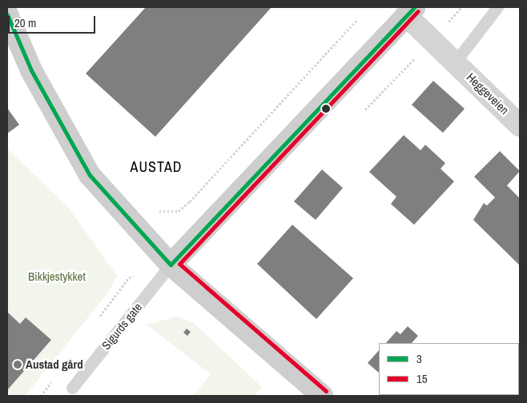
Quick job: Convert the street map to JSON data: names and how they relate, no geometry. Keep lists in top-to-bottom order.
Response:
{
  "streets": {
    "street": ["Heggeveien"],
    "lane": ["Sigurds gate"]
  },
  "districts": ["AUSTAD"],
  "parks": ["Bikkjestykket"],
  "places": ["Austad gård"],
  "lines": ["transit line 3", "transit line 15"],
  "legend": ["3", "15"],
  "scale_bar": "20 m"
}
